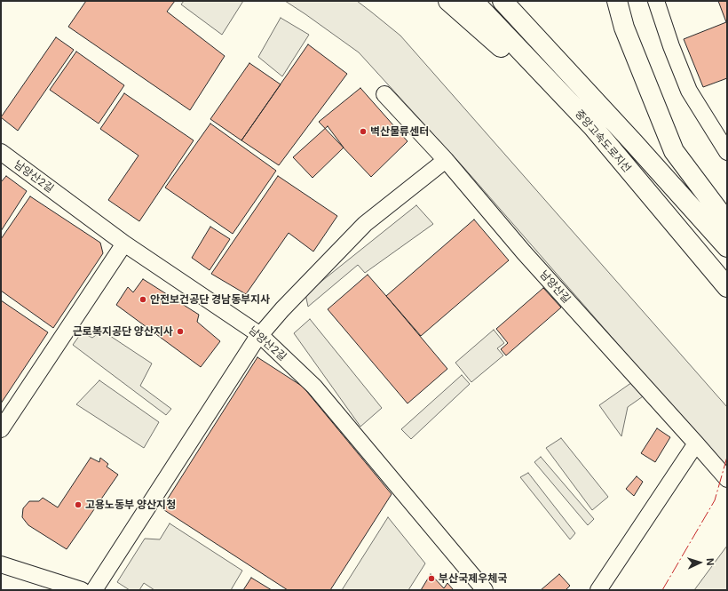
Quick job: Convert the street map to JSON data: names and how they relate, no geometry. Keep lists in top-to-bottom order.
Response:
{
  "streets": {
    "highway": ["중앙고속도로지선"],
    "street": ["남양산2길", "남양산길"]
  },
  "places": [
    "벽산물류센터",
    "안전보건공단 경남동부지사",
    "근로복지공단 양산지사",
    "고용노동부 양산지청",
    "부산국제우체국"
  ],
  "north": "right"
}
